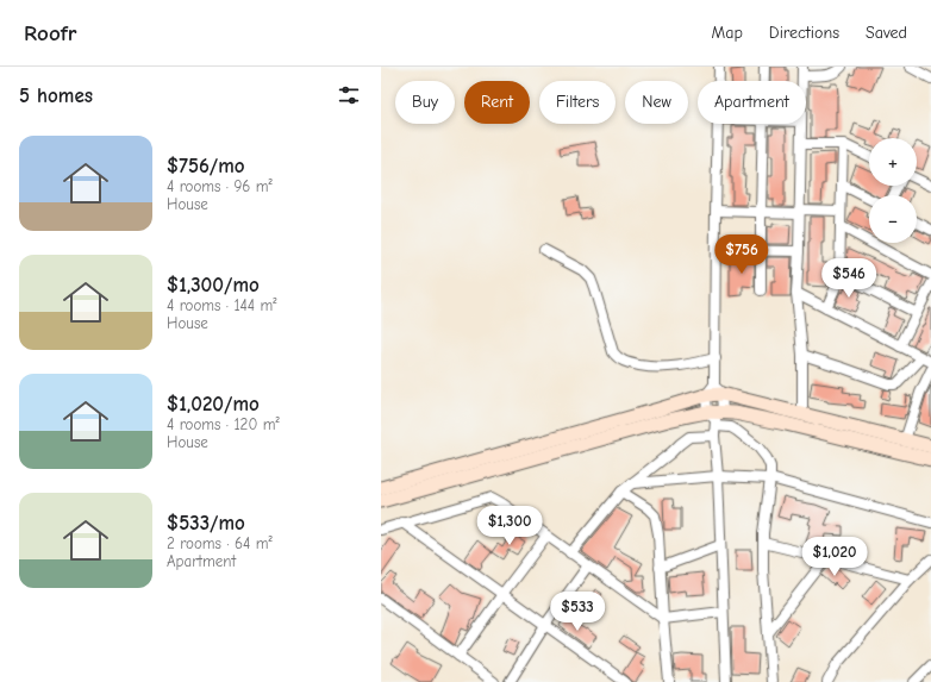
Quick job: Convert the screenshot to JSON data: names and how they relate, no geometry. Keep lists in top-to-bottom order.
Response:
{
  "page": {
    "header": "Roofr",
    "nav": ["Map", "Directions", "Saved"],
    "heading": "5 homes",
    "chip": [
      "Buy",
      "Rent",
      "Filters",
      "New",
      "Apartment"
    ],
    "list": [
      {
        "name": "$756/mo",
        "note": "4 rooms · 96 m² · House"
      },
      {
        "name": "$1,300/mo",
        "note": "4 rooms · 144 m² · House"
      },
      {
        "name": "$1,020/mo",
        "note": "4 rooms · 120 m² · House"
      },
      {
        "name": "$533/mo",
        "note": "2 rooms · 64 m² · Apartment"
      }
    ],
    "map_buttons": ["+", "−"],
    "price": [
      "$756",
      "$546",
      "$1,300",
      "$1,020",
      "$533"
    ]
  }
}
